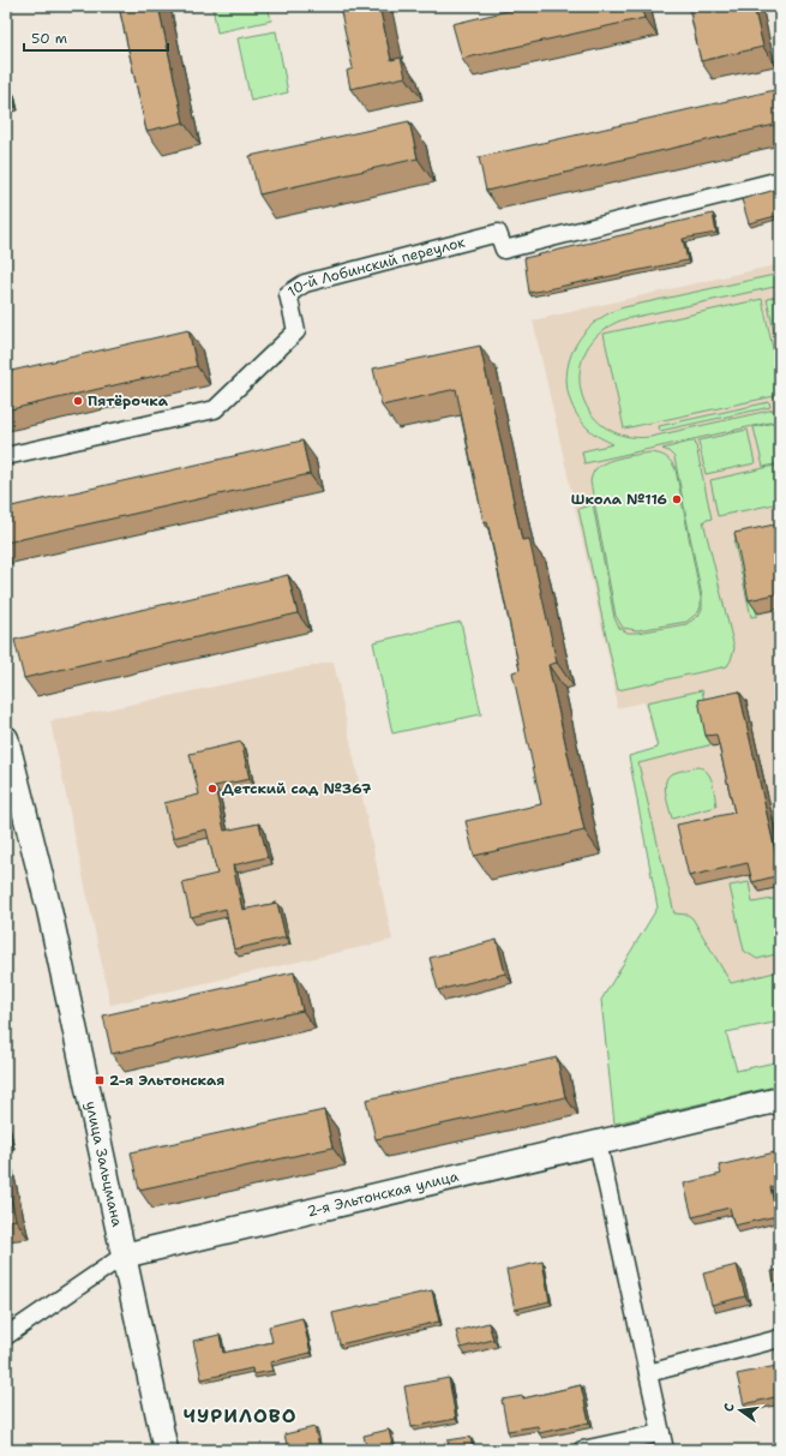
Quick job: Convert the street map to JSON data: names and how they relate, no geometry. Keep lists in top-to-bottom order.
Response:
{
  "streets": {
    "street": ["10-й Лобинский переулок", "улица Зальцмана", "2-я Эльтонская улица"]
  },
  "crossings": [
    ["улица Зальцмана", "2-я Эльтонская улица"]
  ],
  "districts": ["ЧУРИЛОВО"],
  "places": {
    "other": ["Пятёрочка", "Школа №116", "Детский сад №367"],
    "transit": ["2-я Эльтонская"]
  },
  "scale_bar": "50 m",
  "north": "left"
}
